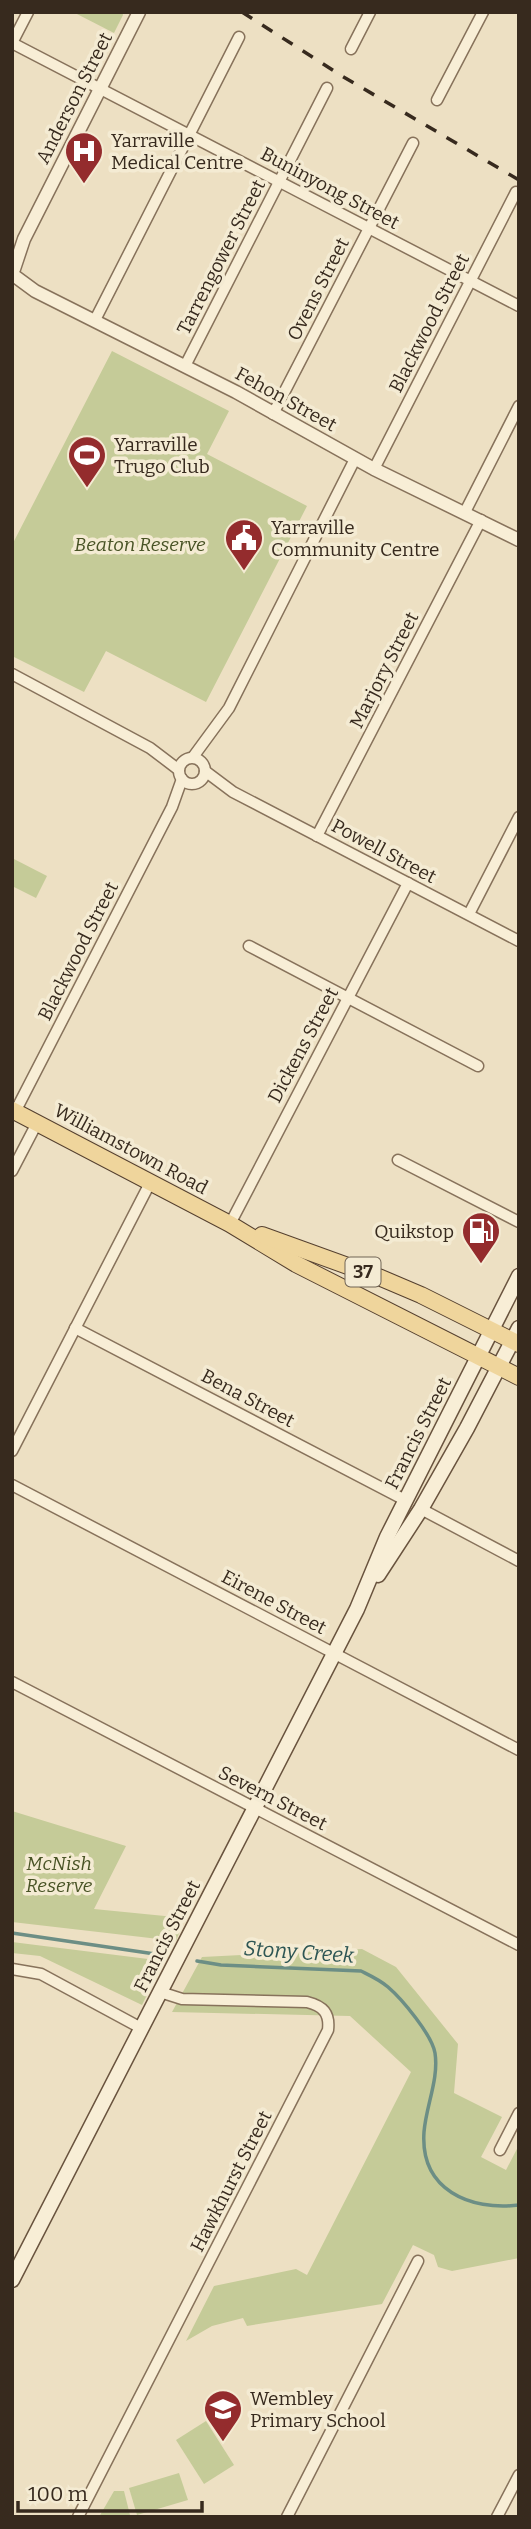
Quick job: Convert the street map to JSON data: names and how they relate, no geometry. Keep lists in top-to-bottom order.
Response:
{
  "streets": {
    "main road": ["Williamstown Road", "37", "Francis Street"],
    "street": [
      "Anderson Street",
      "Buninyong Street",
      "Tarrengower Street",
      "Ovens Street",
      "Blackwood Street",
      "Fehon Street",
      "Marjory Street",
      "Powell Street",
      "Dickens Street",
      "Bena Street",
      "Eirene Street",
      "Severn Street",
      "Hawkhurst Street"
    ]
  },
  "crossings": [
    ["Anderson Street", "Buninyong Street"],
    ["Anderson Street", "Fehon Street"],
    ["Buninyong Street", "Tarrengower Street"],
    ["Buninyong Street", "Ovens Street"],
    ["Buninyong Street", "Blackwood Street"],
    ["Tarrengower Street", "Fehon Street"],
    ["Ovens Street", "Fehon Street"],
    ["Blackwood Street", "Fehon Street"],
    ["Blackwood Street", "Powell Street"],
    ["Blackwood Street", "Williamstown Road"],
    ["Fehon Street", "Marjory Street"],
    ["Marjory Street", "Powell Street"],
    ["Powell Street", "Dickens Street"],
    ["Dickens Street", "Williamstown Road"],
    ["Williamstown Road", "Francis Street"],
    ["Bena Street", "Francis Street"],
    ["Francis Street", "Eirene Street"],
    ["Francis Street", "Severn Street"],
    ["Francis Street", "Hawkhurst Street"]
  ],
  "water": ["Stony Creek"],
  "parks": ["Beaton Reserve", "McNish Reserve"],
  "places": {
    "hospital": ["Yarraville Medical Centre"],
    "sports": ["Yarraville Trugo Club"],
    "public building": ["Yarraville Community Centre"],
    "fuel station": ["Quikstop"],
    "school or university": ["Wembley Primary School"]
  },
  "scale_bar": "100 m"
}
